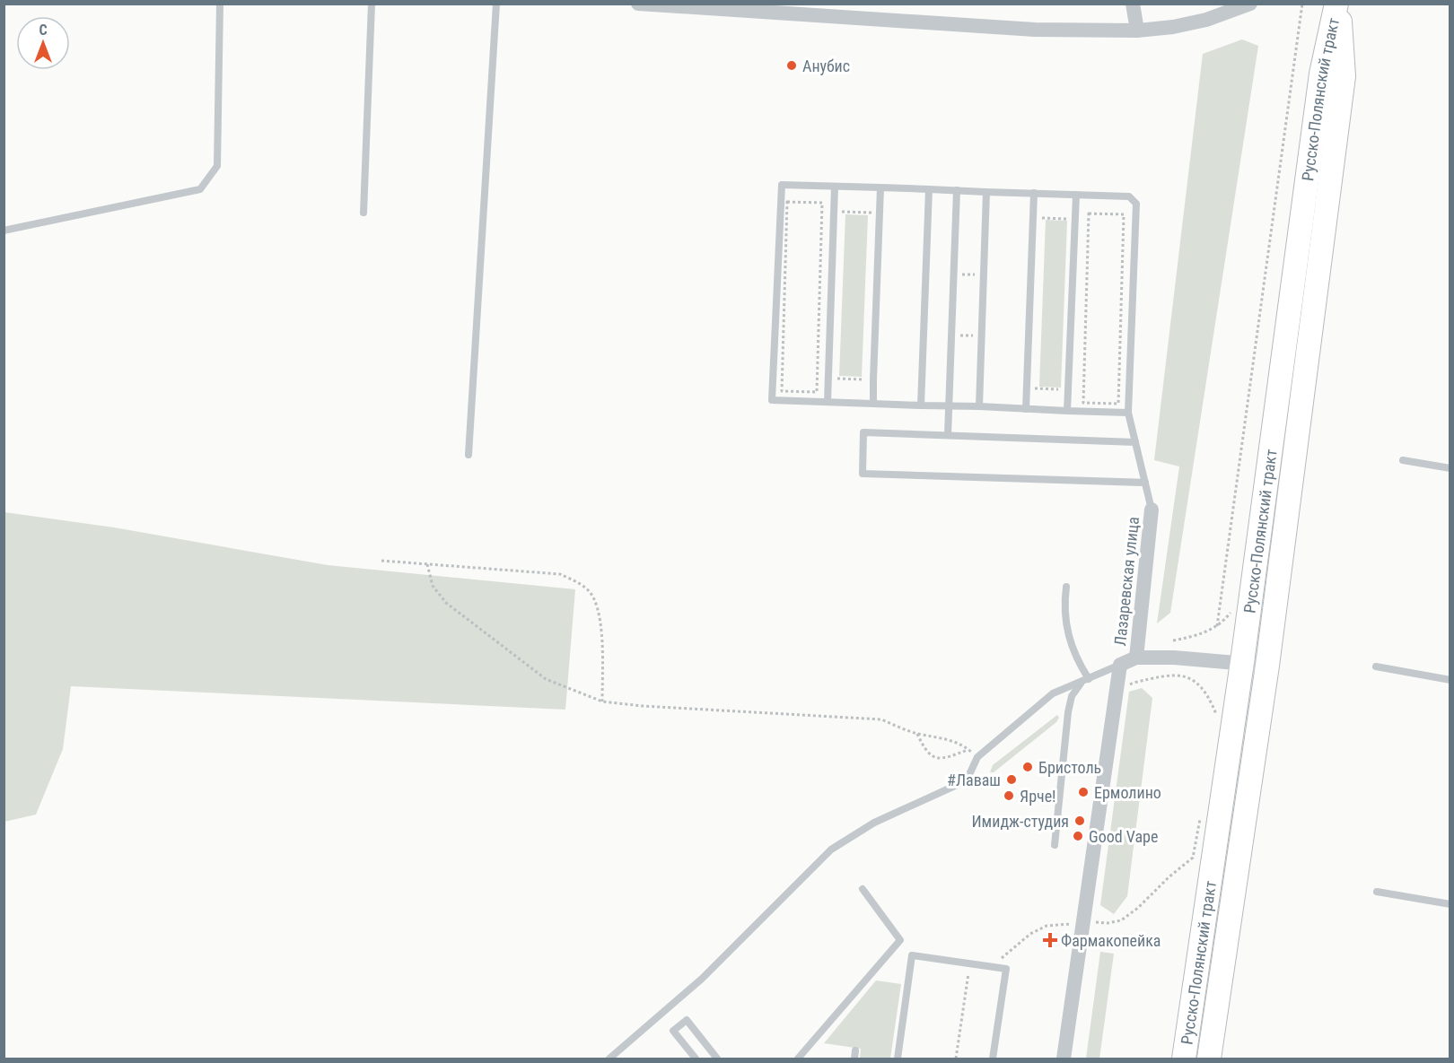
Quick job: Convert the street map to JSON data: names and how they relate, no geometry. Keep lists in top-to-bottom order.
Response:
{
  "streets": {
    "main road": ["Русско-Полянский тракт"],
    "street": ["Лазаревская улица"]
  },
  "places": {
    "other": [
      "Анубис",
      "Бристоль",
      "#Лаваш",
      "Ермолино",
      "Ярче!",
      "Имидж-студия",
      "Good Vape"
    ],
    "health": ["Фармакопейка"]
  },
  "north": "top"
}
